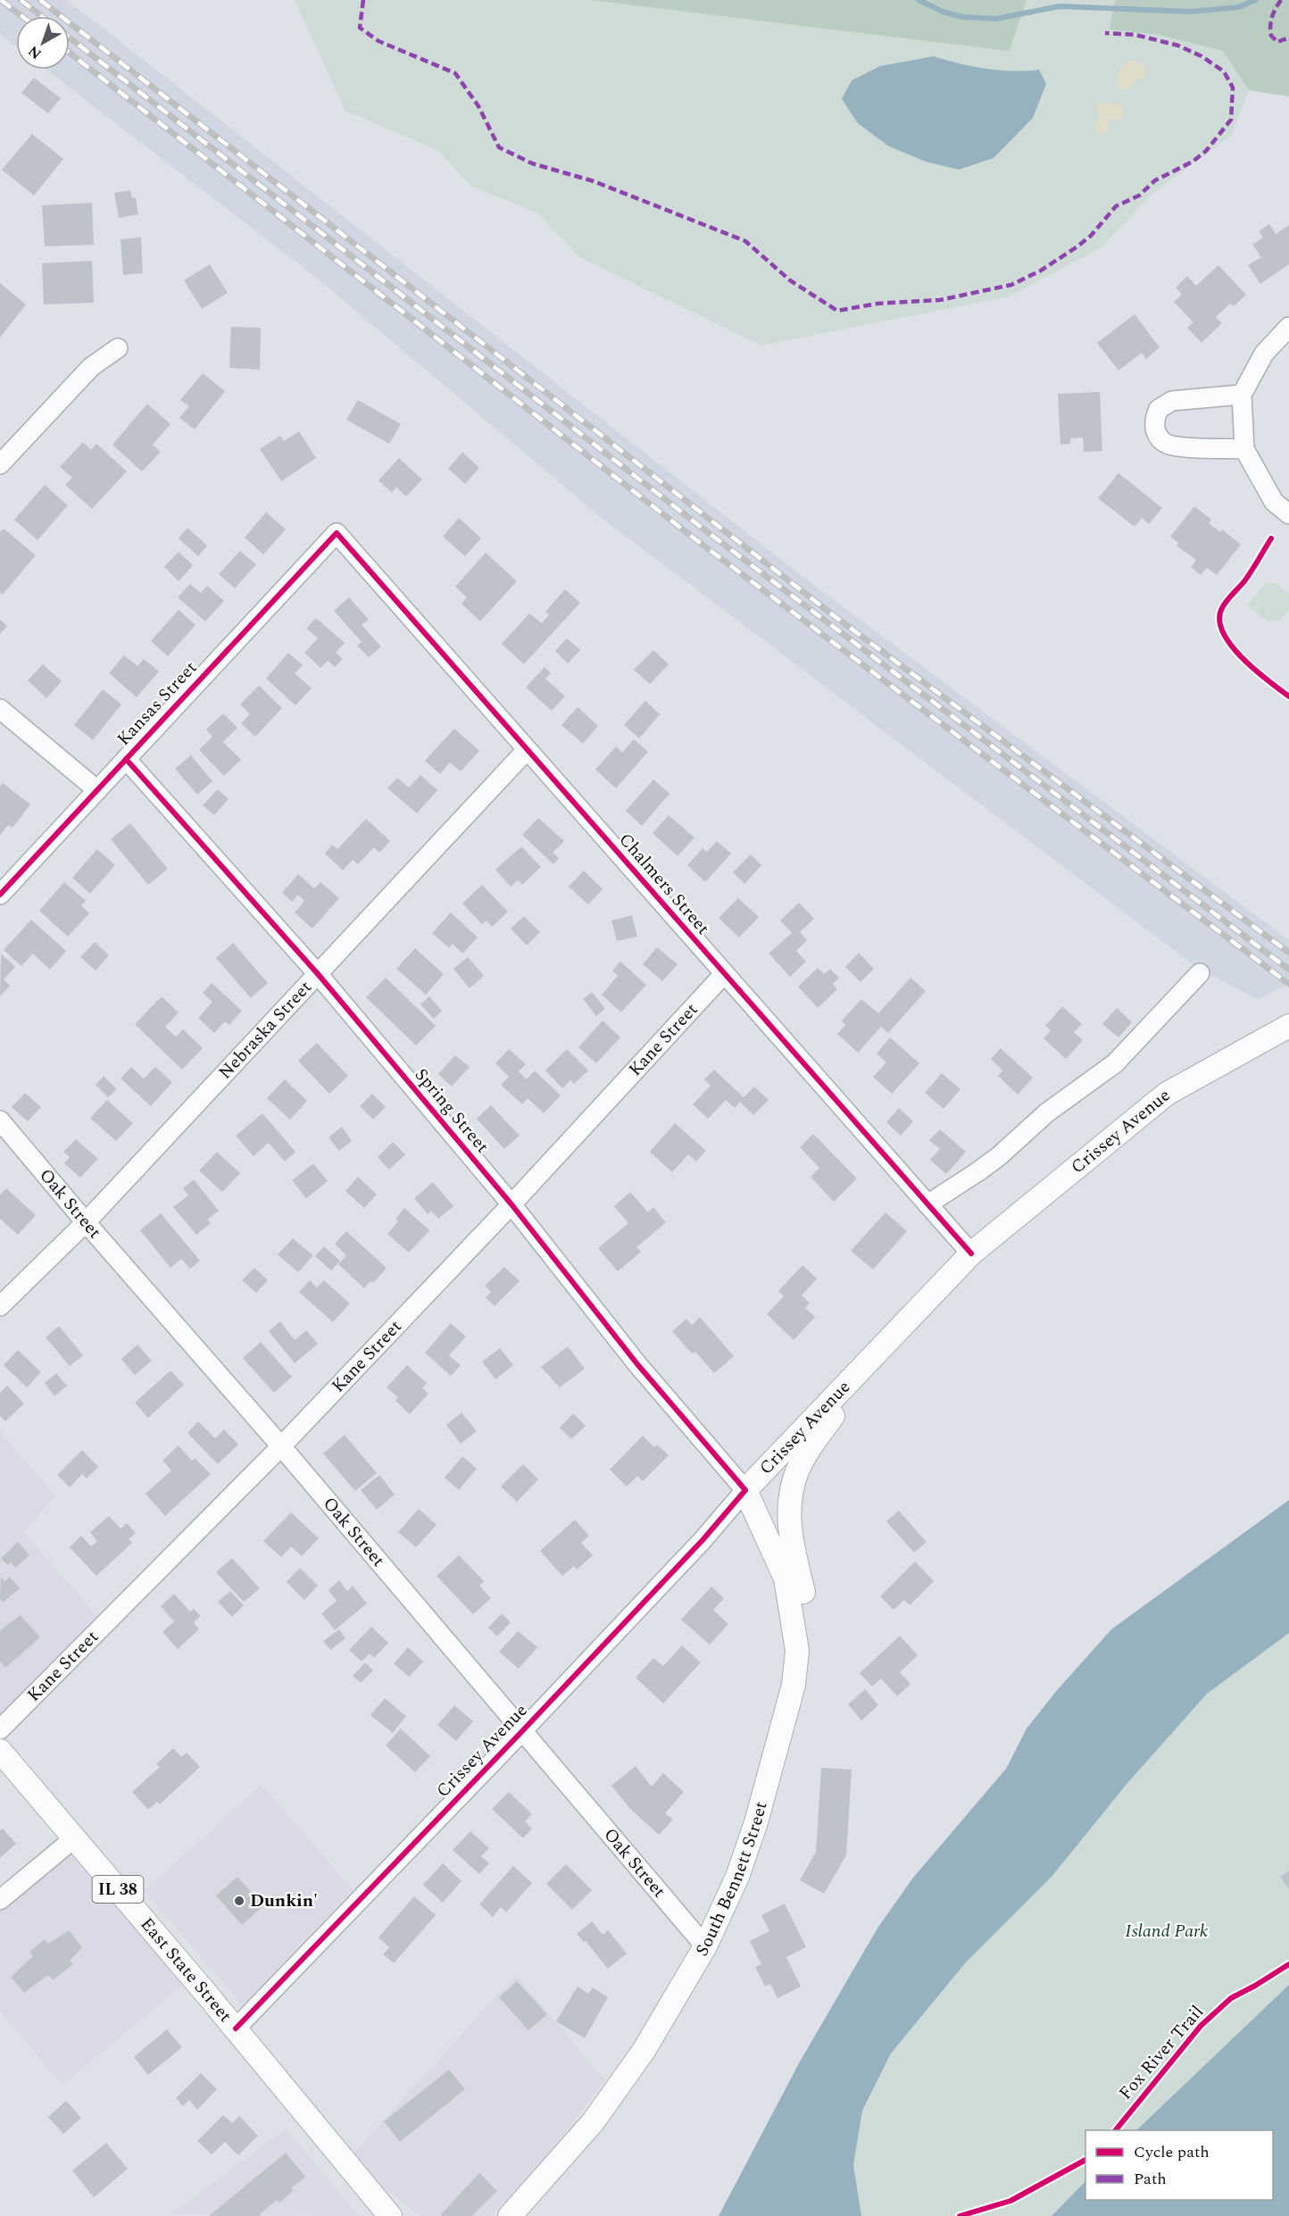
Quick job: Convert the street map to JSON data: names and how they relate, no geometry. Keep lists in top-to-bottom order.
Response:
{
  "streets": {
    "main road": [
      "Crissey Avenue",
      "South Bennett Street",
      "IL 38",
      "East State Street"
    ],
    "street": [
      "Kansas Street",
      "Chalmers Street",
      "Nebraska Street",
      "Kane Street",
      "Spring Street",
      "Oak Street"
    ],
    "cycle path": ["Fox River Trail"]
  },
  "crossings": [
    ["Kansas Street", "Chalmers Street"],
    ["Kansas Street", "Spring Street"],
    ["Chalmers Street", "Nebraska Street"],
    ["Chalmers Street", "Kane Street"],
    ["Chalmers Street", "Crissey Avenue"],
    ["Nebraska Street", "Spring Street"],
    ["Nebraska Street", "Oak Street"],
    ["Kane Street", "Spring Street"],
    ["Kane Street", "Oak Street"],
    ["Spring Street", "Crissey Avenue"],
    ["Spring Street", "South Bennett Street"],
    ["Crissey Avenue", "Oak Street"],
    ["Crissey Avenue", "South Bennett Street"],
    ["Crissey Avenue", "East State Street"],
    ["Oak Street", "South Bennett Street"]
  ],
  "parks": ["Island Park"],
  "places": ["Dunkin'"],
  "legend": ["Cycle path", "Path"],
  "north": "bottom left"
}
